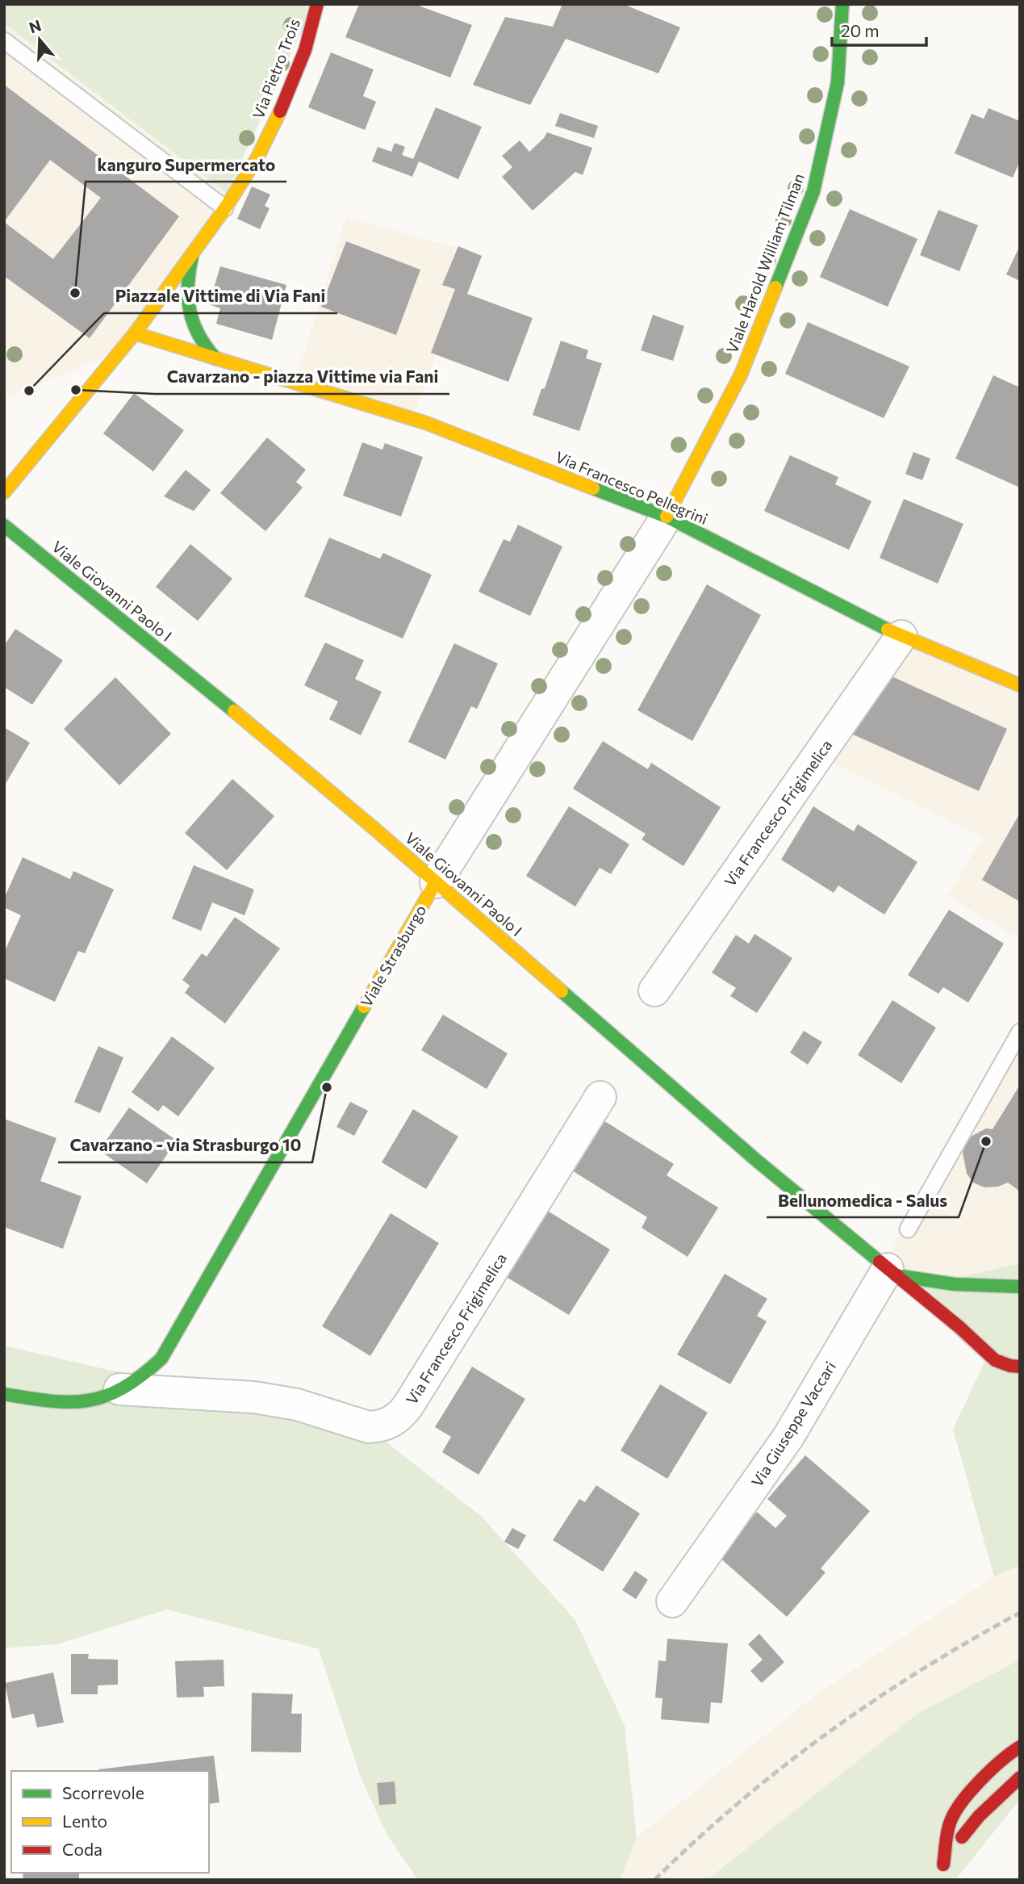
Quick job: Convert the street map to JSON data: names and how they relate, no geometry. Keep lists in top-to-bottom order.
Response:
{
  "streets": {
    "street": [
      "Via Pietro Trois",
      "Viale Harold William Tilman",
      "Via Francesco Pellegrini",
      "Viale Giovanni Paolo I",
      "Via Francesco Frigimelica",
      "Viale Strasburgo",
      "Via Giuseppe Vaccari"
    ]
  },
  "crossings": [
    ["Via Pietro Trois", "Via Francesco Pellegrini"],
    ["Viale Harold William Tilman", "Via Francesco Pellegrini"],
    ["Viale Harold William Tilman", "Viale Strasburgo"],
    ["Via Francesco Pellegrini", "Via Francesco Frigimelica"],
    ["Via Francesco Pellegrini", "Viale Strasburgo"],
    ["Viale Giovanni Paolo I", "Viale Strasburgo"],
    ["Viale Giovanni Paolo I", "Via Giuseppe Vaccari"],
    ["Via Francesco Frigimelica", "Viale Strasburgo"]
  ],
  "places": [
    "kanguro Supermercato",
    "Cavarzano - piazza Vittime via Fani",
    "Piazzale Vittime di Via Fani",
    "Cavarzano - via Strasburgo 10",
    "Bellunomedica - Salus"
  ],
  "legend": ["Scorrevole", "Lento", "Coda"],
  "scale_bar": "20 m",
  "north": "top"
}
